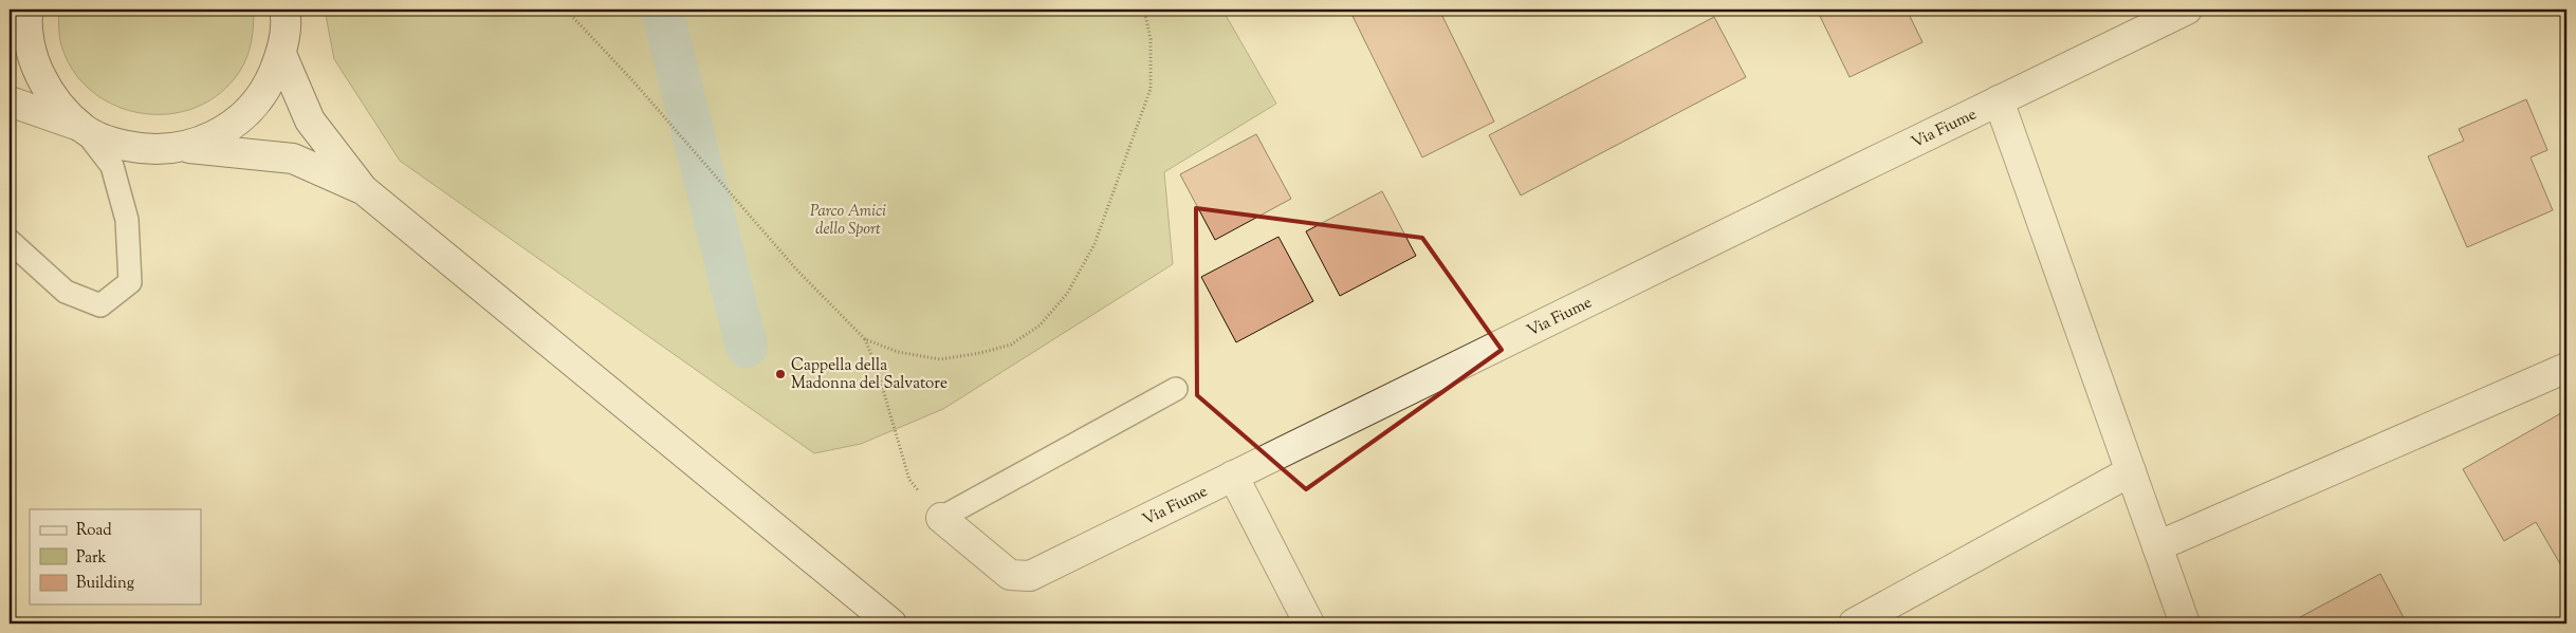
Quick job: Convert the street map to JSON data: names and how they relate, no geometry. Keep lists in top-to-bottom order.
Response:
{
  "streets": {
    "street": ["Via Fiume"]
  },
  "parks": ["Parco Amici dello Sport"],
  "places": ["Cappella della Madonna del Salvatore"],
  "legend": ["Road", "Park", "Building"]
}
